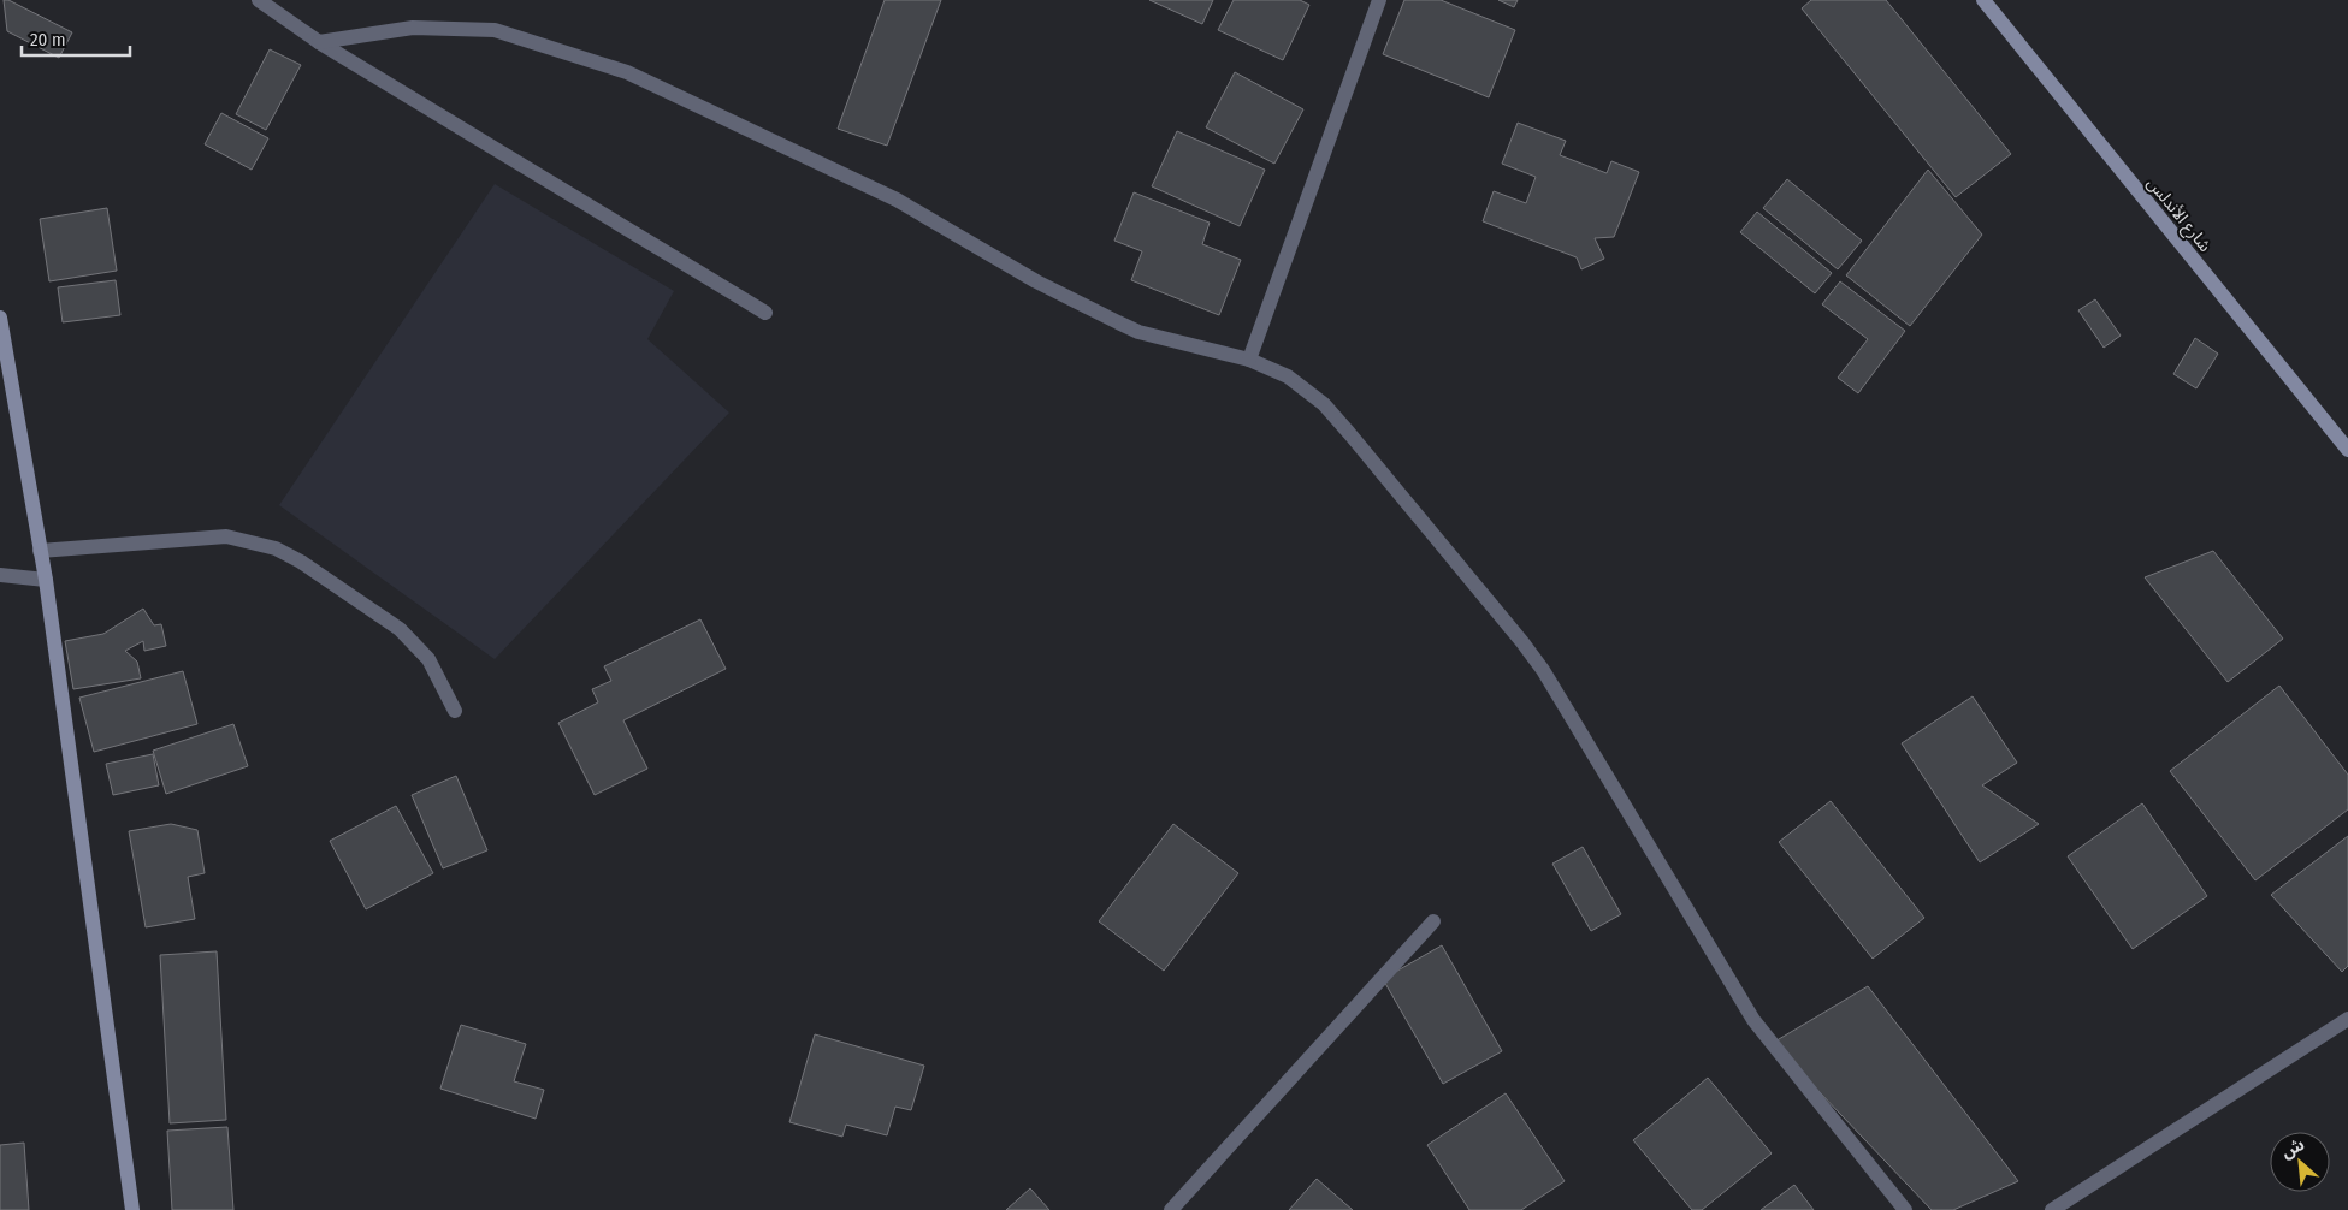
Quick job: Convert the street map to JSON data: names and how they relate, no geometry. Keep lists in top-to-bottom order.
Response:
{
  "streets": {
    "main road": ["شارع الأندلس"]
  },
  "scale_bar": "20 m",
  "north": "top left"
}
